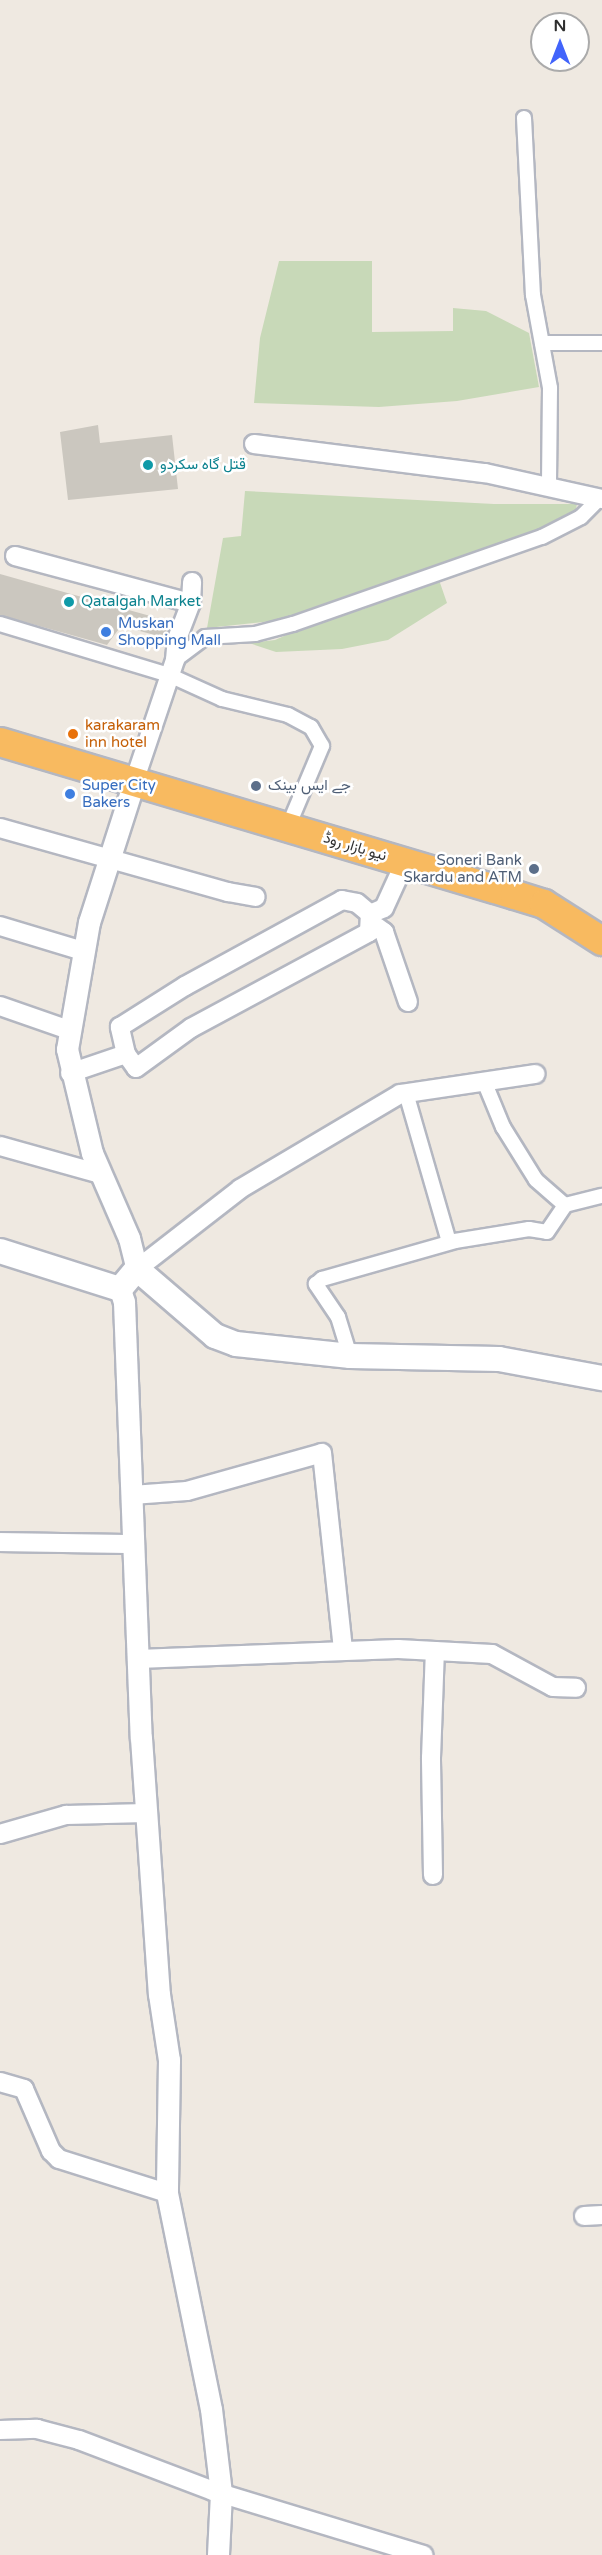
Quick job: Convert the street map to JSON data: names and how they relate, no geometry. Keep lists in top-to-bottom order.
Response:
{
  "streets": {
    "highway": ["نیو بازار روڈ"]
  },
  "places": [
    "قتل گاہ سکردو",
    "Qatalgah Market",
    "Muskan Shopping Mall",
    "karakaram inn hotel",
    "جے ایس بینک",
    "Super City Bakers",
    "Soneri Bank Skardu and ATM"
  ],
  "north": "top"
}
